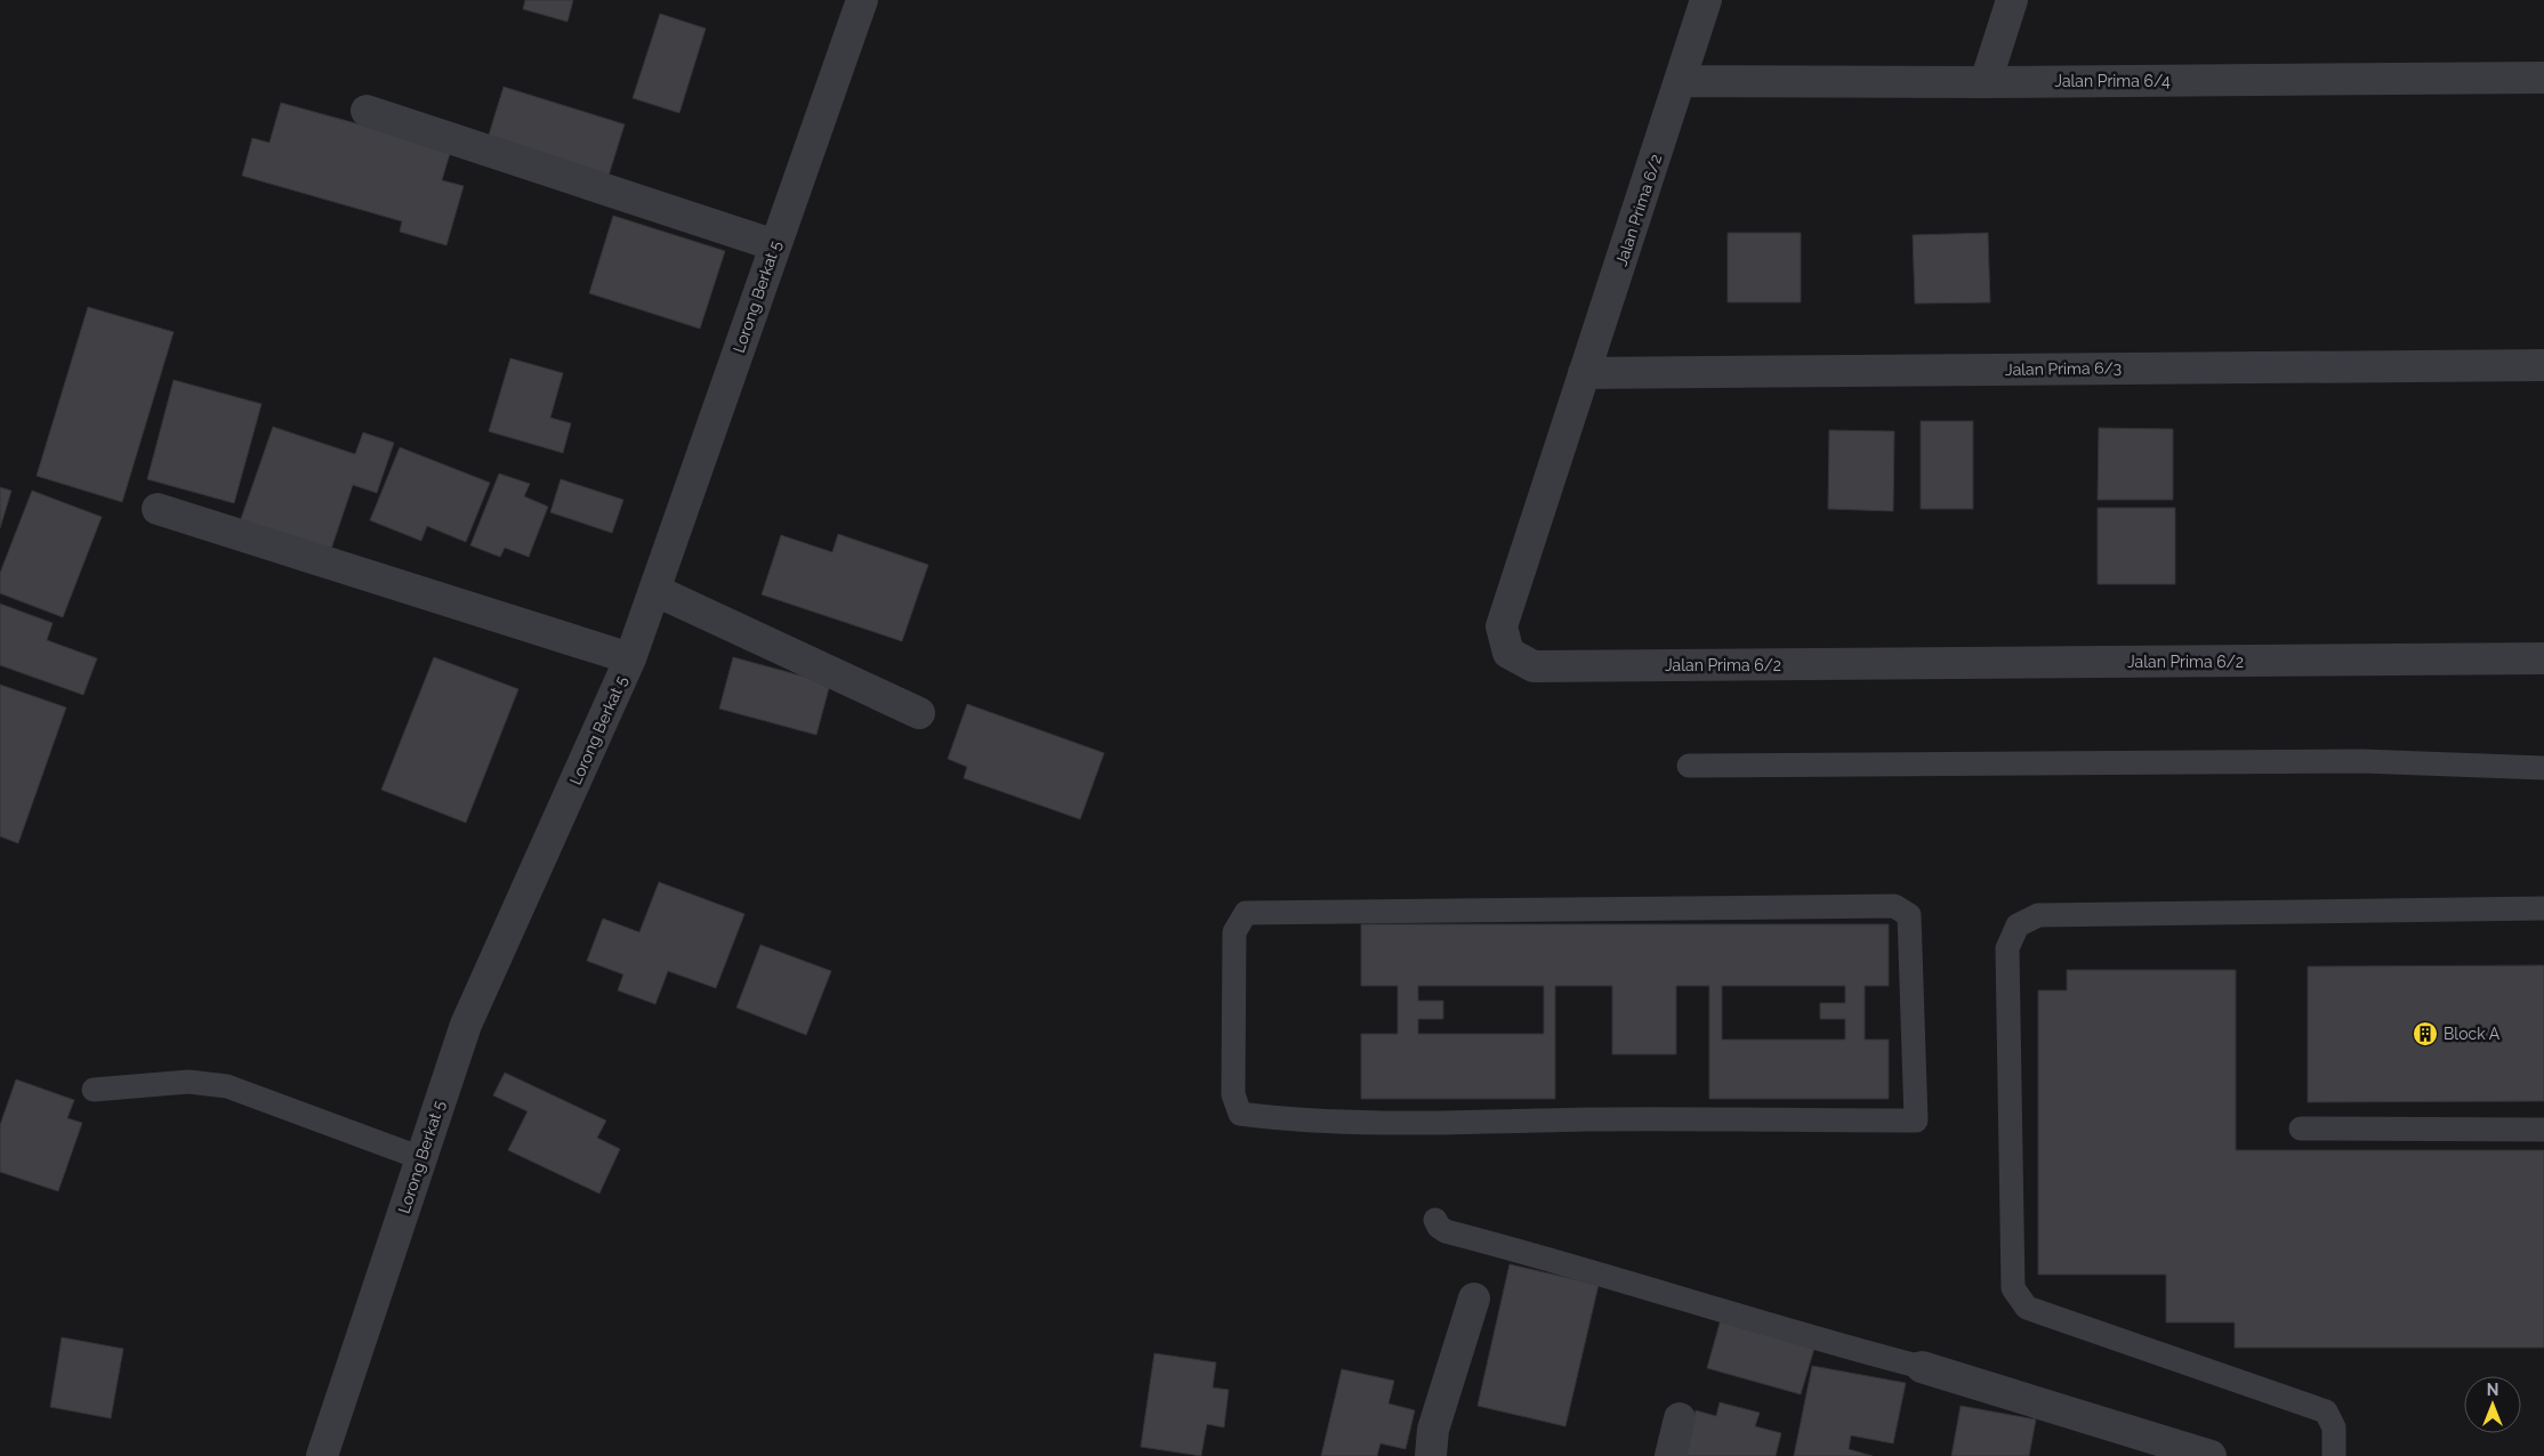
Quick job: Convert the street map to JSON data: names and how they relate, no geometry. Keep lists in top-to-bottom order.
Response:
{
  "streets": {
    "street": [
      "Jalan Prima 6/4",
      "Jalan Prima 6/2",
      "Lorong Berkat 5",
      "Jalan Prima 6/3"
    ]
  },
  "crossings": [
    ["Jalan Prima 6/4", "Jalan Prima 6/2"],
    ["Jalan Prima 6/2", "Jalan Prima 6/3"]
  ],
  "places": {
    "building": ["Block A"]
  },
  "north": "top"
}
